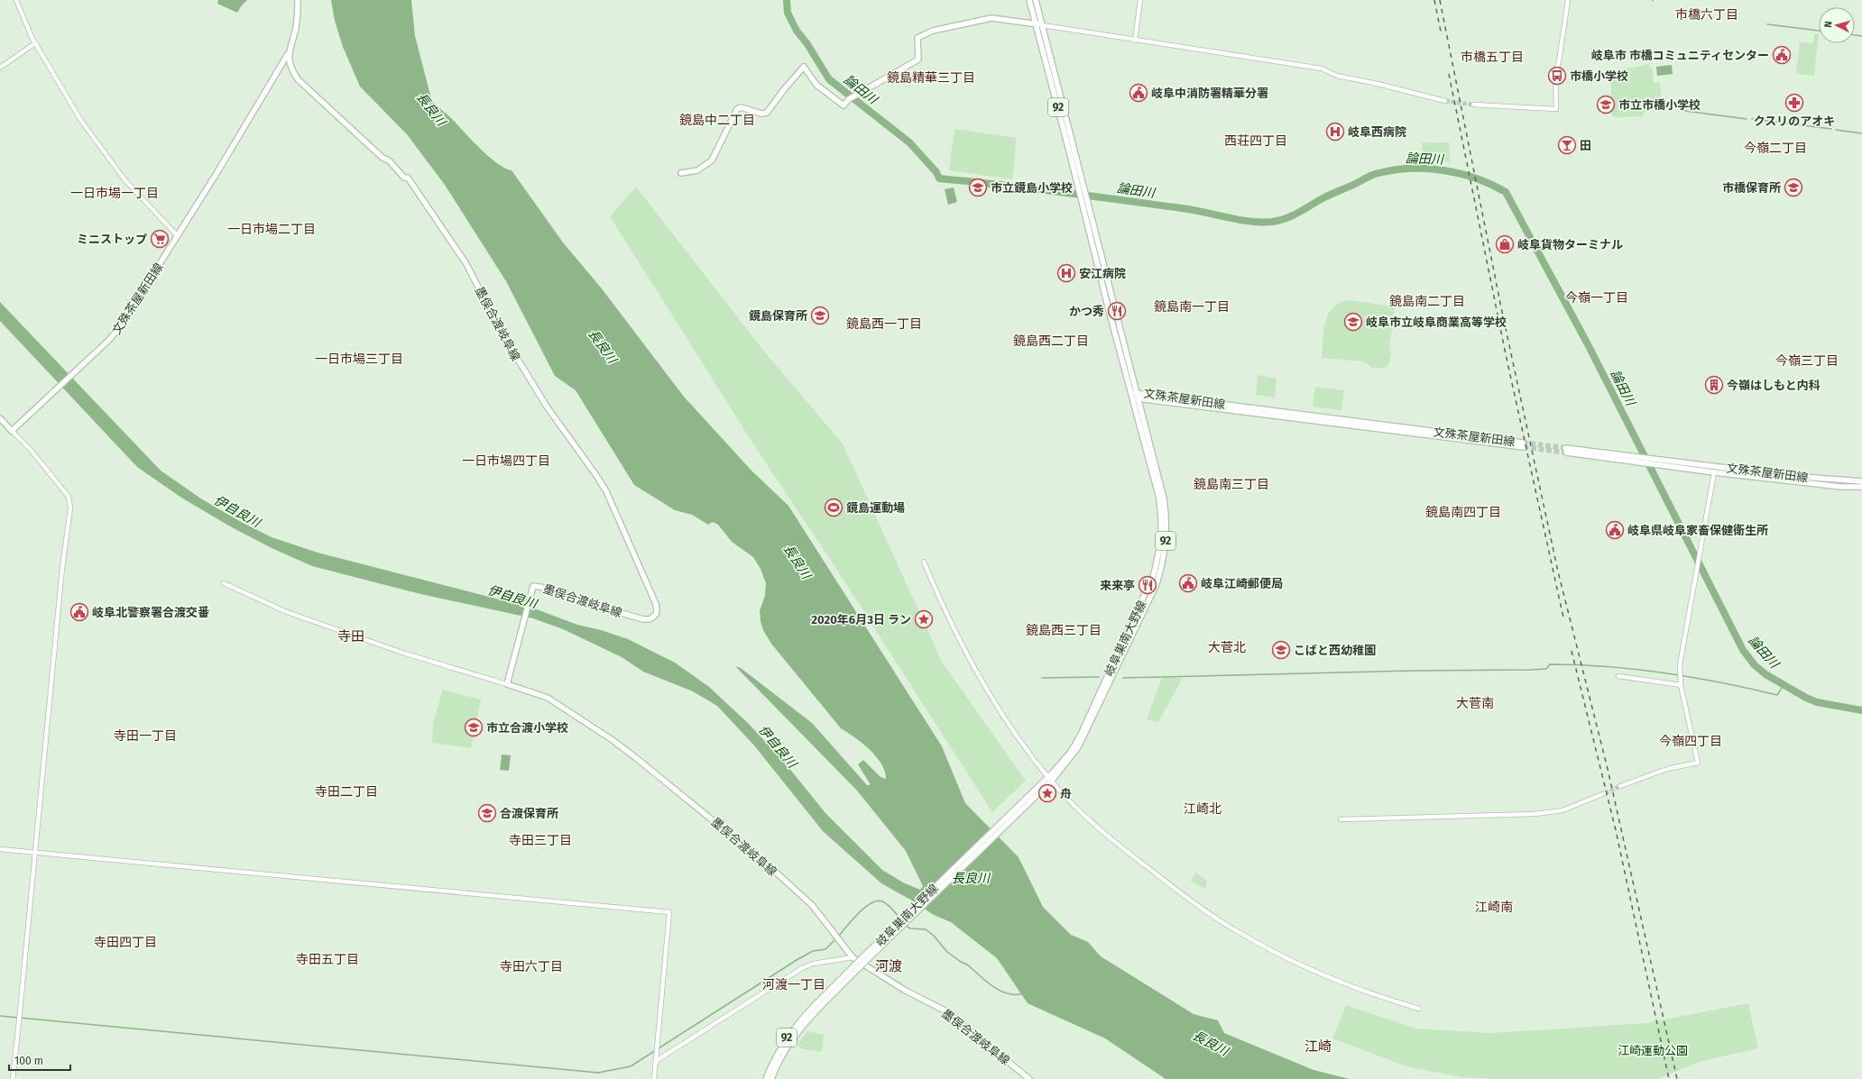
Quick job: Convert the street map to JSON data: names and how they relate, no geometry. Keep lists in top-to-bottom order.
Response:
{
  "streets": {
    "main road": [
      "92",
      "文殊茶屋新田線",
      "墨俣合渡岐阜線",
      "岐阜巣南大野線"
    ]
  },
  "crossings": [
    ["文殊茶屋新田線", "墨俣合渡岐阜線"],
    ["文殊茶屋新田線", "岐阜巣南大野線"]
  ],
  "districts": [
    "市橋六丁目",
    "市橋五丁目",
    "鏡島精華三丁目",
    "鏡島中二丁目",
    "西荘四丁目",
    "今嶺二丁目",
    "一日市場一丁目",
    "一日市場二丁目",
    "今嶺一丁目",
    "鏡島南二丁目",
    "鏡島南一丁目",
    "鏡島西一丁目",
    "鏡島西二丁目",
    "一日市場三丁目",
    "今嶺三丁目",
    "一日市場四丁目",
    "鏡島南三丁目",
    "鏡島南四丁目",
    "鏡島西三丁目",
    "寺田",
    "大菅北",
    "大菅南",
    "寺田一丁目",
    "今嶺四丁目",
    "寺田二丁目",
    "江崎北",
    "寺田三丁目",
    "江崎南",
    "寺田四丁目",
    "寺田五丁目",
    "寺田六丁目",
    "河渡",
    "河渡一丁目",
    "江崎"
  ],
  "water": ["論田川", "長良川", "伊自良川"],
  "parks": ["江崎運動公園"],
  "places": {
    "public building": [
      "岐阜市 市橋コミュニティセンター",
      "岐阜中消防署精華分署",
      "岐阜県岐阜家畜保健衛生所",
      "岐阜江崎郵便局",
      "岐阜北警察署合渡交番"
    ],
    "bus stop": ["市橋小学校"],
    "pharmacy": ["クスリのアオキ"],
    "school or university": [
      "市立市橋小学校",
      "市立鏡島小学校",
      "市橋保育所",
      "鏡島保育所",
      "岐阜市立岐阜商業高等学校",
      "こばと西幼稚園",
      "市立合渡小学校",
      "合渡保育所"
    ],
    "hospital": ["岐阜西病院", "安江病院"],
    "bar": ["田"],
    "supermarket": ["ミニストップ"],
    "shop": ["岐阜貨物ターミナル"],
    "restaurant": ["かつ秀", "来来亭"],
    "building": ["今嶺はしもと内科"],
    "sports": ["鏡島運動場"],
    "place": ["2020年6月3日 ラン", "舟"]
  },
  "scale_bar": "100 m",
  "north": "left"
}
